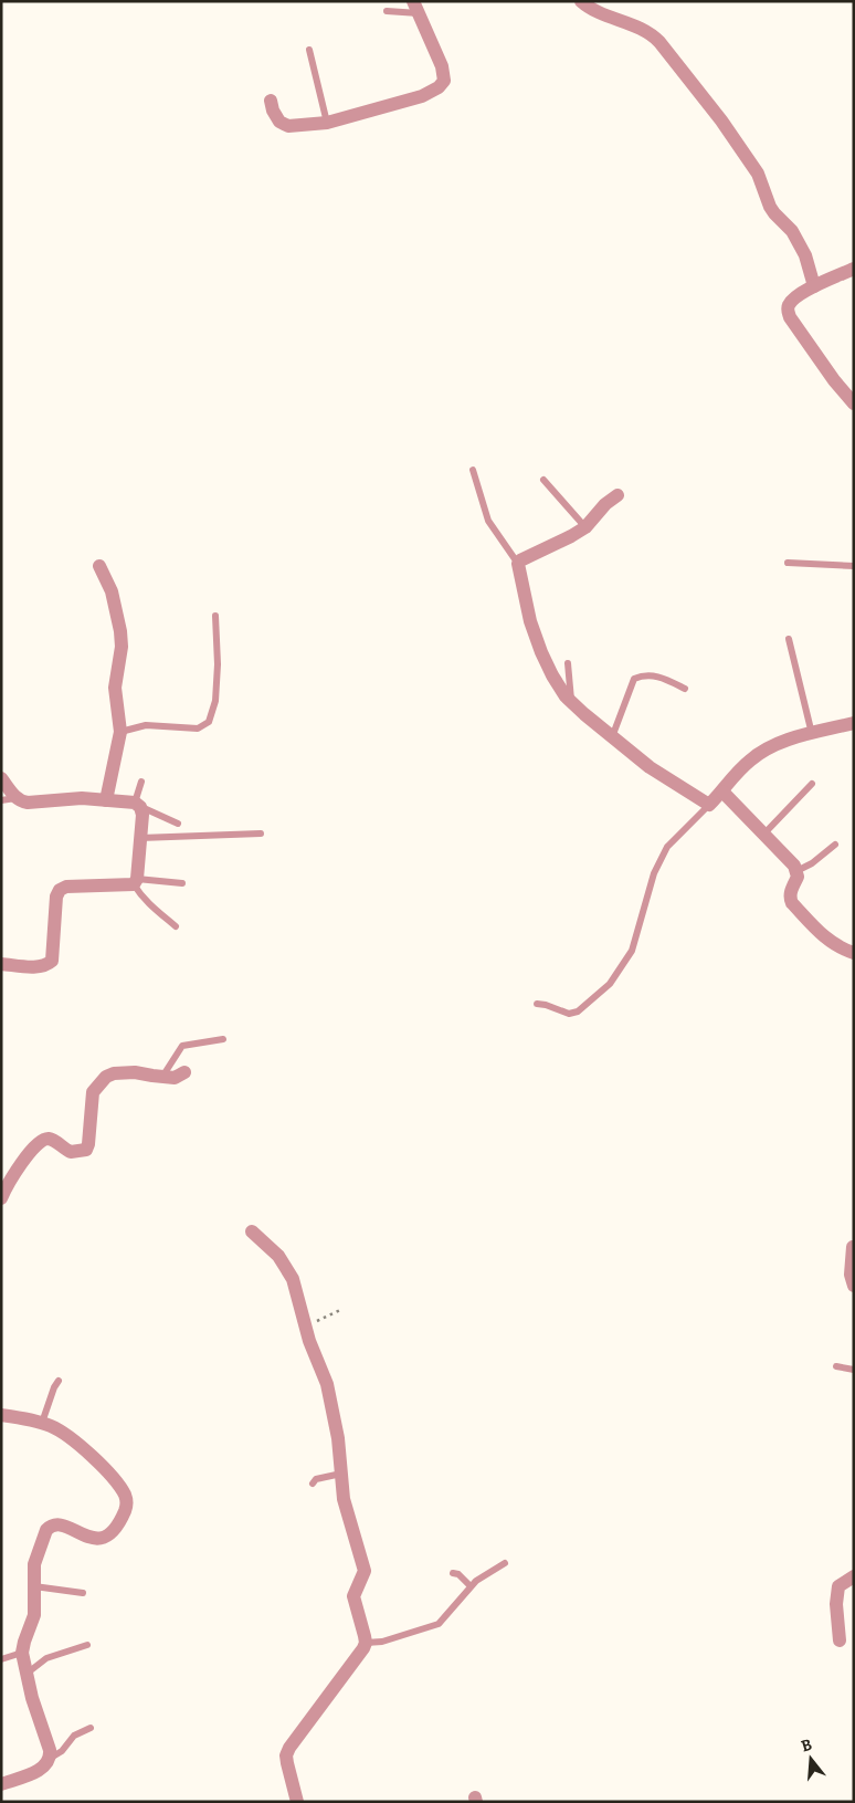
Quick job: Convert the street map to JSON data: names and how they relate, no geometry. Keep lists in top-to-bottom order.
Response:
{
  "north": "top"
}
